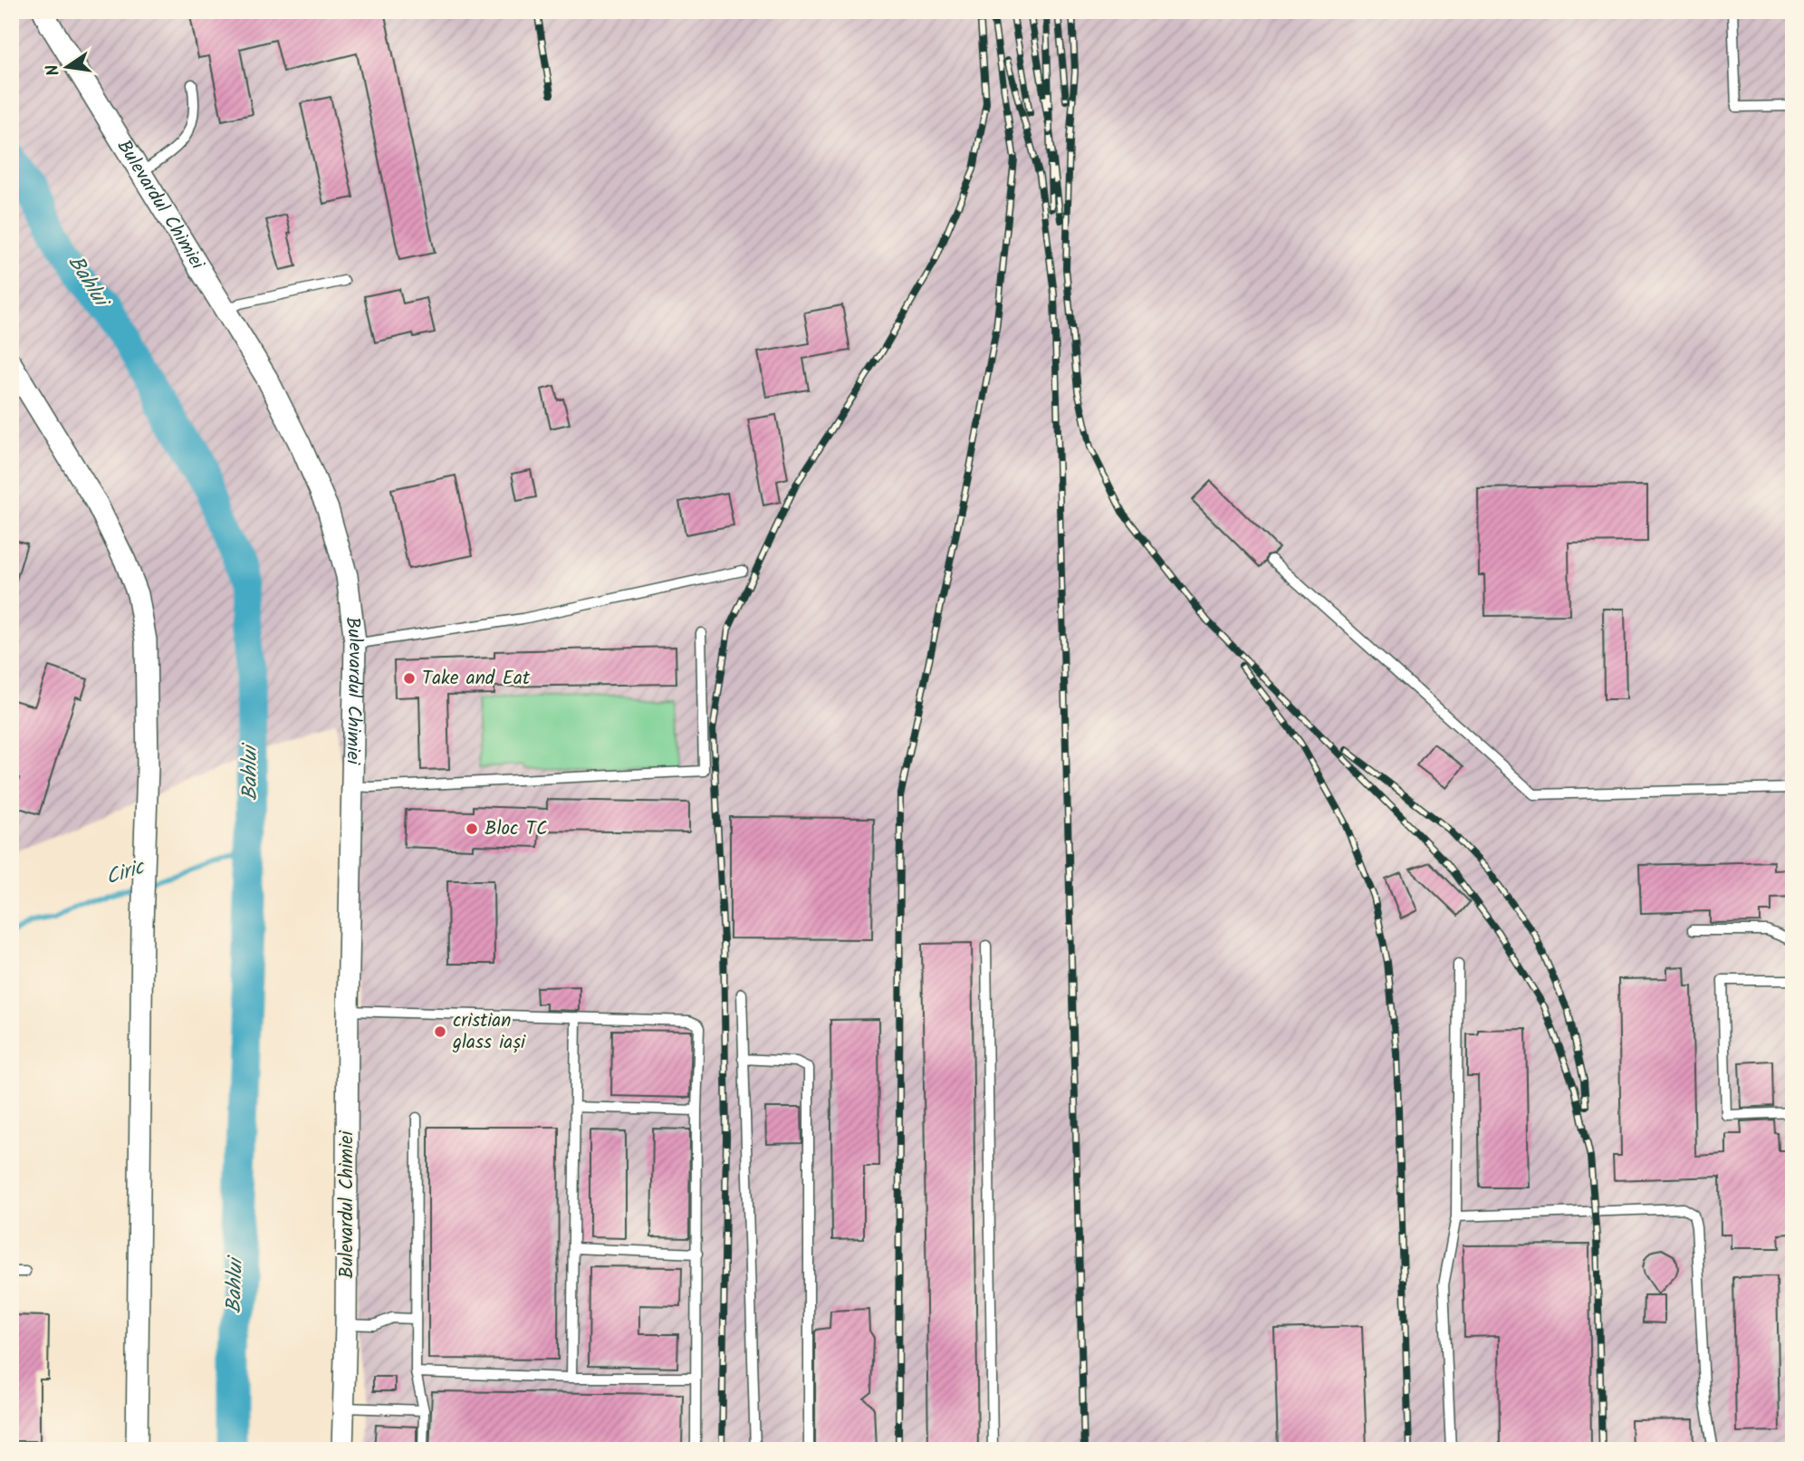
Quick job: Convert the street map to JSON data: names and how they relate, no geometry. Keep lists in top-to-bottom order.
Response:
{
  "streets": {
    "street": ["Bulevardul Chimiei"]
  },
  "water": ["Bahlui", "Ciric"],
  "places": ["Take and Eat", "Bloc TC", "cristian glass iași"],
  "north": "left"
}
